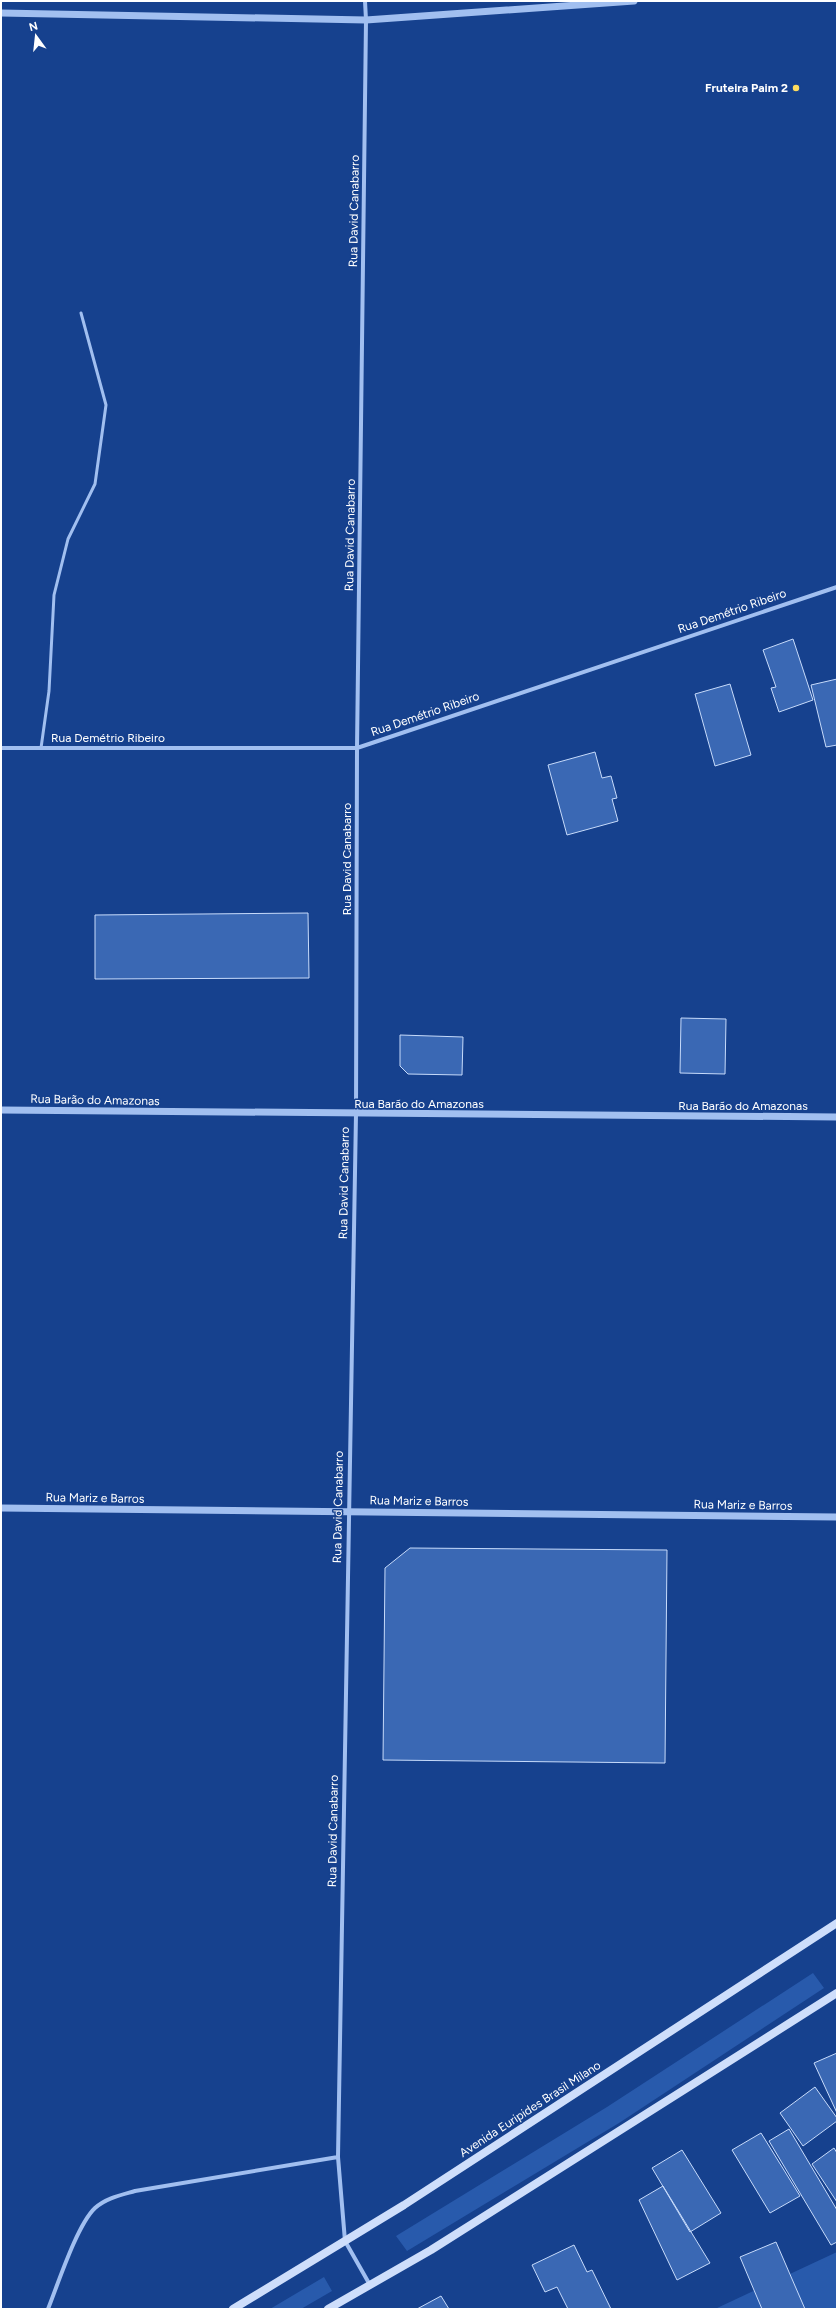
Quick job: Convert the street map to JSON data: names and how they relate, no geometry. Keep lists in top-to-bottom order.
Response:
{
  "streets": {
    "main road": ["Avenida Euripides Brasil Milano"],
    "street": [
      "Rua David Canabarro",
      "Rua Demétrio Ribeiro",
      "Rua Barão do Amazonas",
      "Rua Mariz e Barros"
    ]
  },
  "crossings": [
    ["Rua David Canabarro", "Rua Demétrio Ribeiro"],
    ["Rua David Canabarro", "Rua Barão do Amazonas"],
    ["Rua David Canabarro", "Rua Mariz e Barros"],
    ["Rua David Canabarro", "Avenida Euripides Brasil Milano"]
  ],
  "places": ["Fruteira Paim 2"],
  "north": "top"
}
